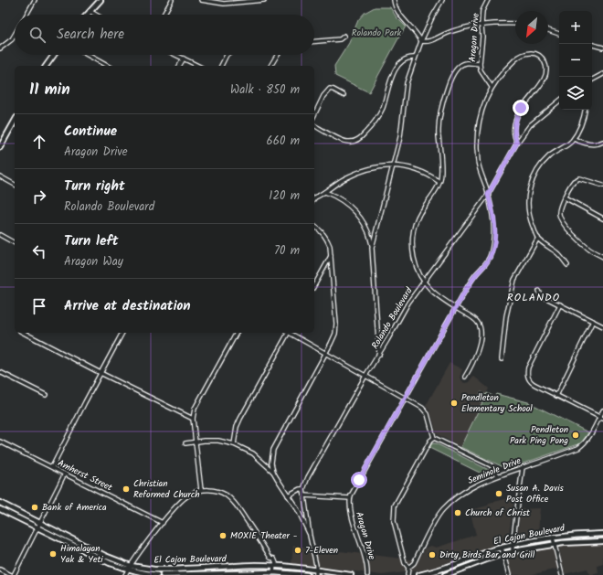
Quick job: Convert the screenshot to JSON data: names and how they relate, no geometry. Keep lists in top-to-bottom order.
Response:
{
  "streets": {
    "main road": ["El Cajon Boulevard"],
    "street": [
      "Aragon Drive",
      "Rolando Boulevard",
      "Seminole Drive",
      "Amherst Street"
    ]
  },
  "districts": ["ROLANDO"],
  "parks": ["Rolando Park"],
  "places": [
    "Pendleton Elementary School",
    "Pendleton Park Ping Pong",
    "Christian Reformed Church",
    "Susan A. Davis Post Office",
    "Bank of America",
    "Church of Christ",
    "MOXIE Theater -",
    "7-Eleven",
    "Himalayan Yak & Yeti",
    "Dirty Birds Bar and Grill"
  ],
  "north": "bottom left",
  "page": {
    "map_buttons": ["+", "−"],
    "search": "Search here",
    "heading": ["11 min", "Walk · 850 m"],
    "list": [
      ["Continue", "Aragon Drive", "660 m"],
      ["Turn right", "Rolando Boulevard", "120 m"],
      ["Turn left", "Aragon Way", "70 m"],
      "Arrive at destination"
    ]
  }
}
